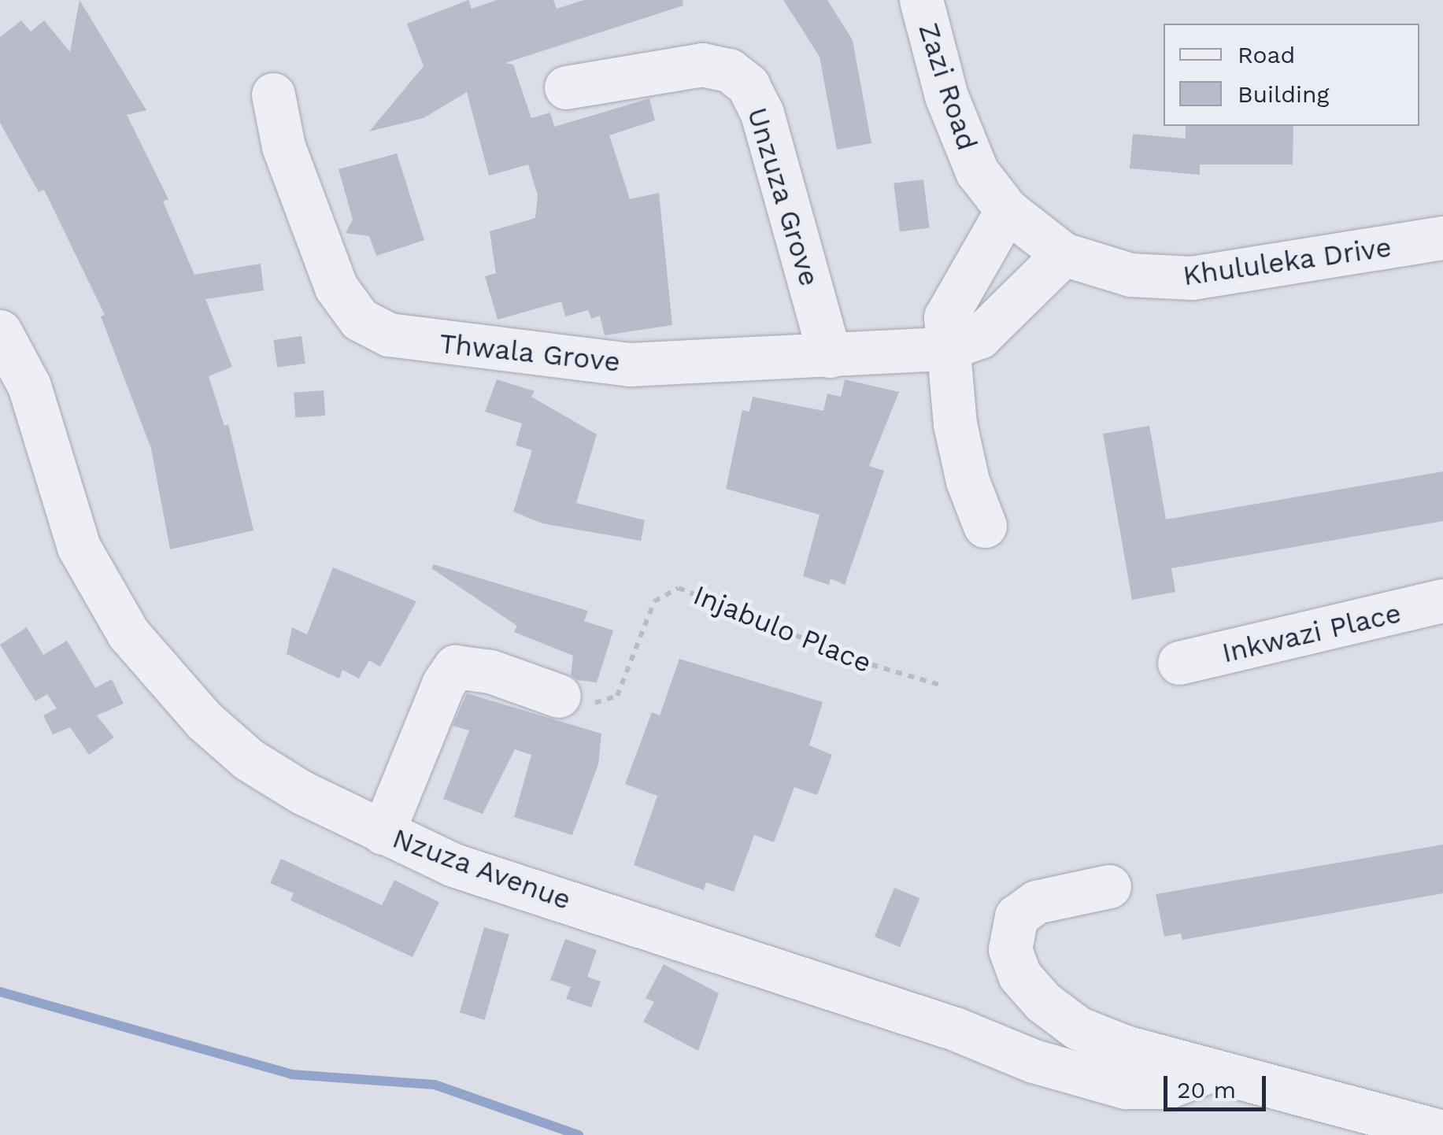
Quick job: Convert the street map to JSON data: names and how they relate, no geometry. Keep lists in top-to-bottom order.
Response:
{
  "streets": {
    "street": [
      "Zazi Road",
      "Unzuza Grove",
      "Khululeka Drive",
      "Thwala Grove",
      "Inkwazi Place",
      "Nzuza Avenue"
    ],
    "path": ["Injabulo Place"]
  },
  "crossings": [
    ["Zazi Road", "Khululeka Drive"],
    ["Unzuza Grove", "Thwala Grove"],
    ["Khululeka Drive", "Thwala Grove"]
  ],
  "legend": ["Road", "Building"],
  "scale_bar": "20 m"
}
